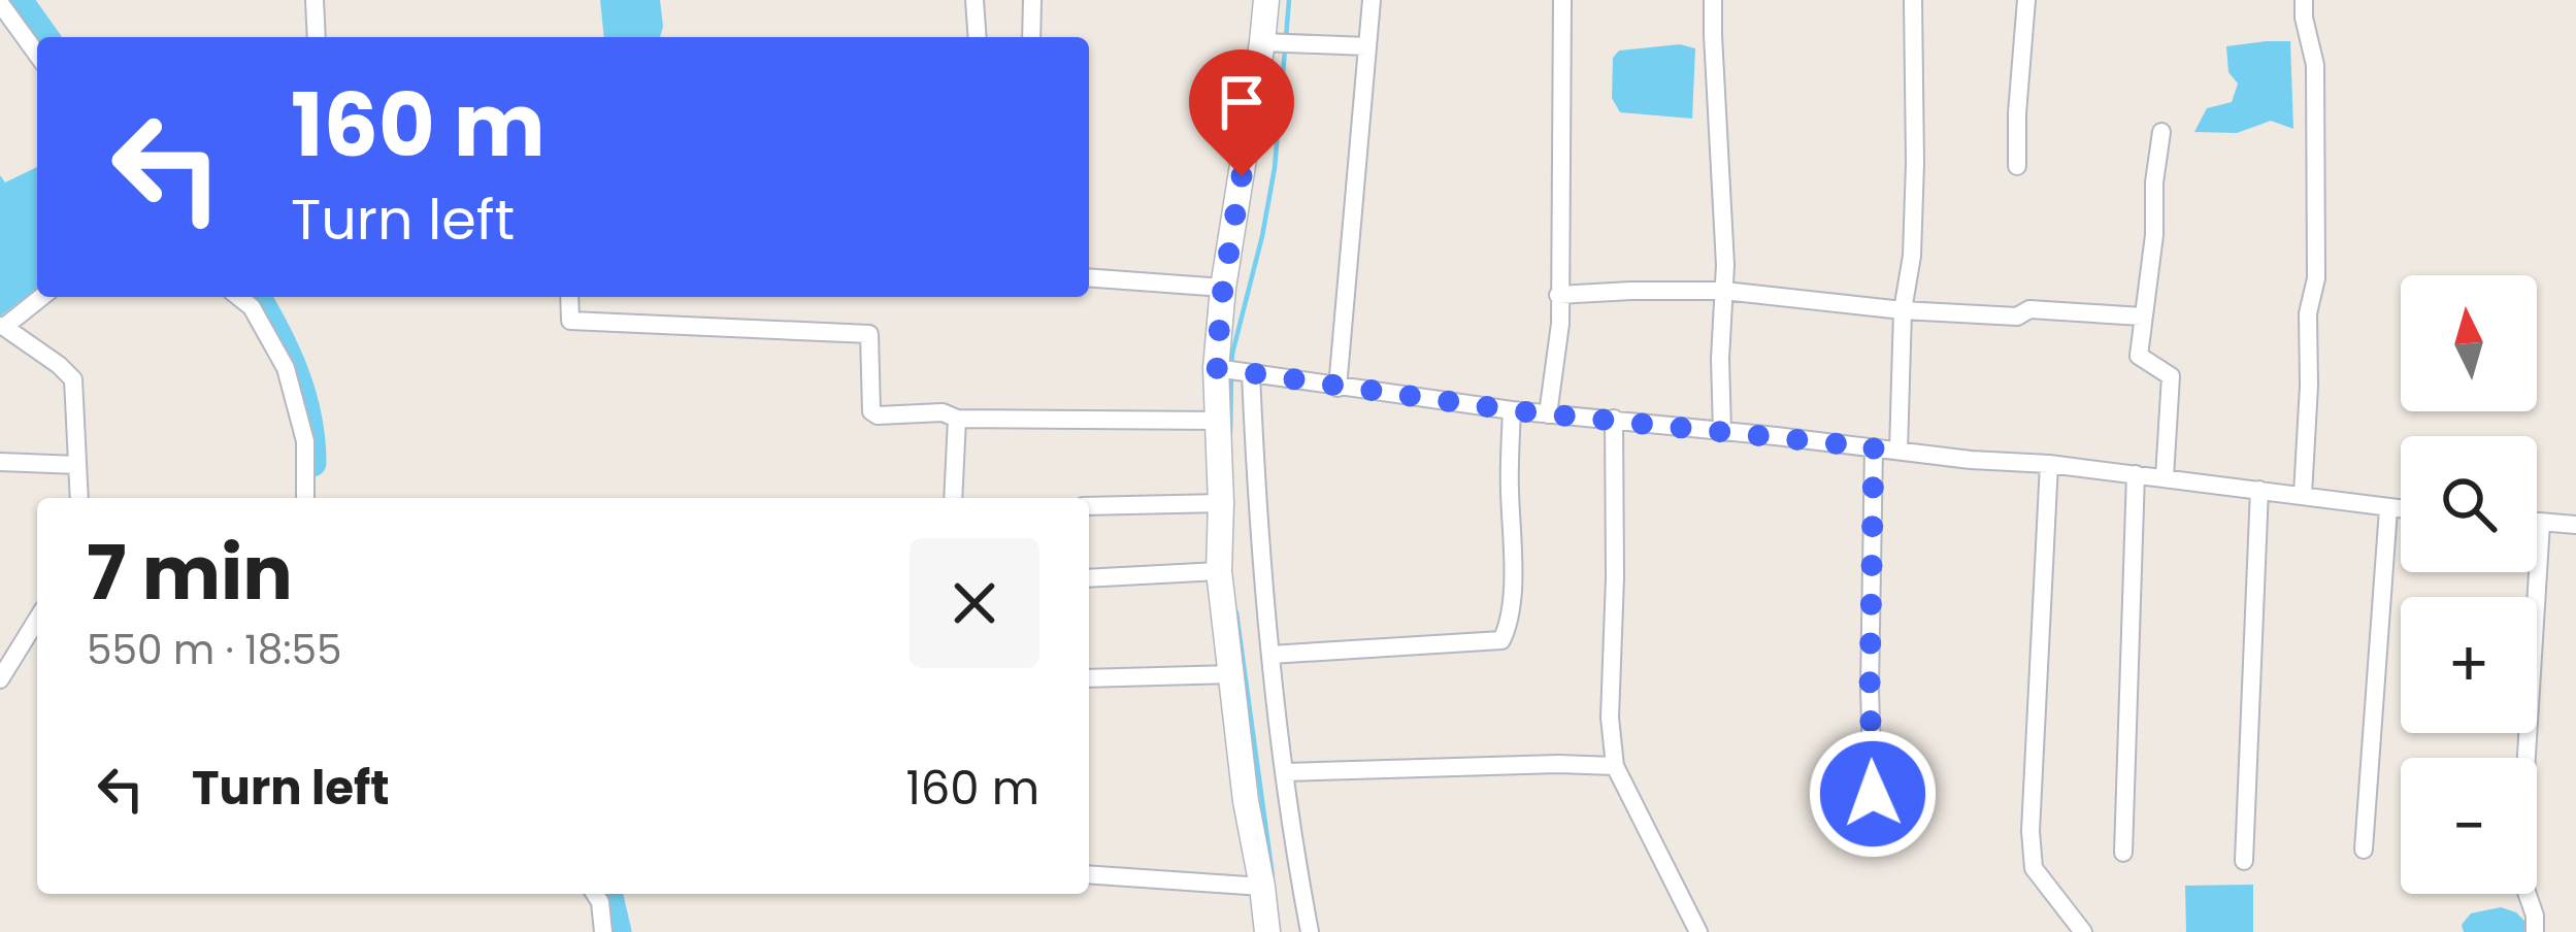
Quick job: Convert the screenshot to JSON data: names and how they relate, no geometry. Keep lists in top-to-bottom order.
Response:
{
  "north": "top",
  "page": {
    "turn": ["160 m", "Turn left"],
    "map_buttons": ["+", "−"],
    "heading": ["7 min", "550 m · 18:55"],
    "list": [
      {
        "name": "Turn left",
        "value": "160 m"
      }
    ]
  }
}
